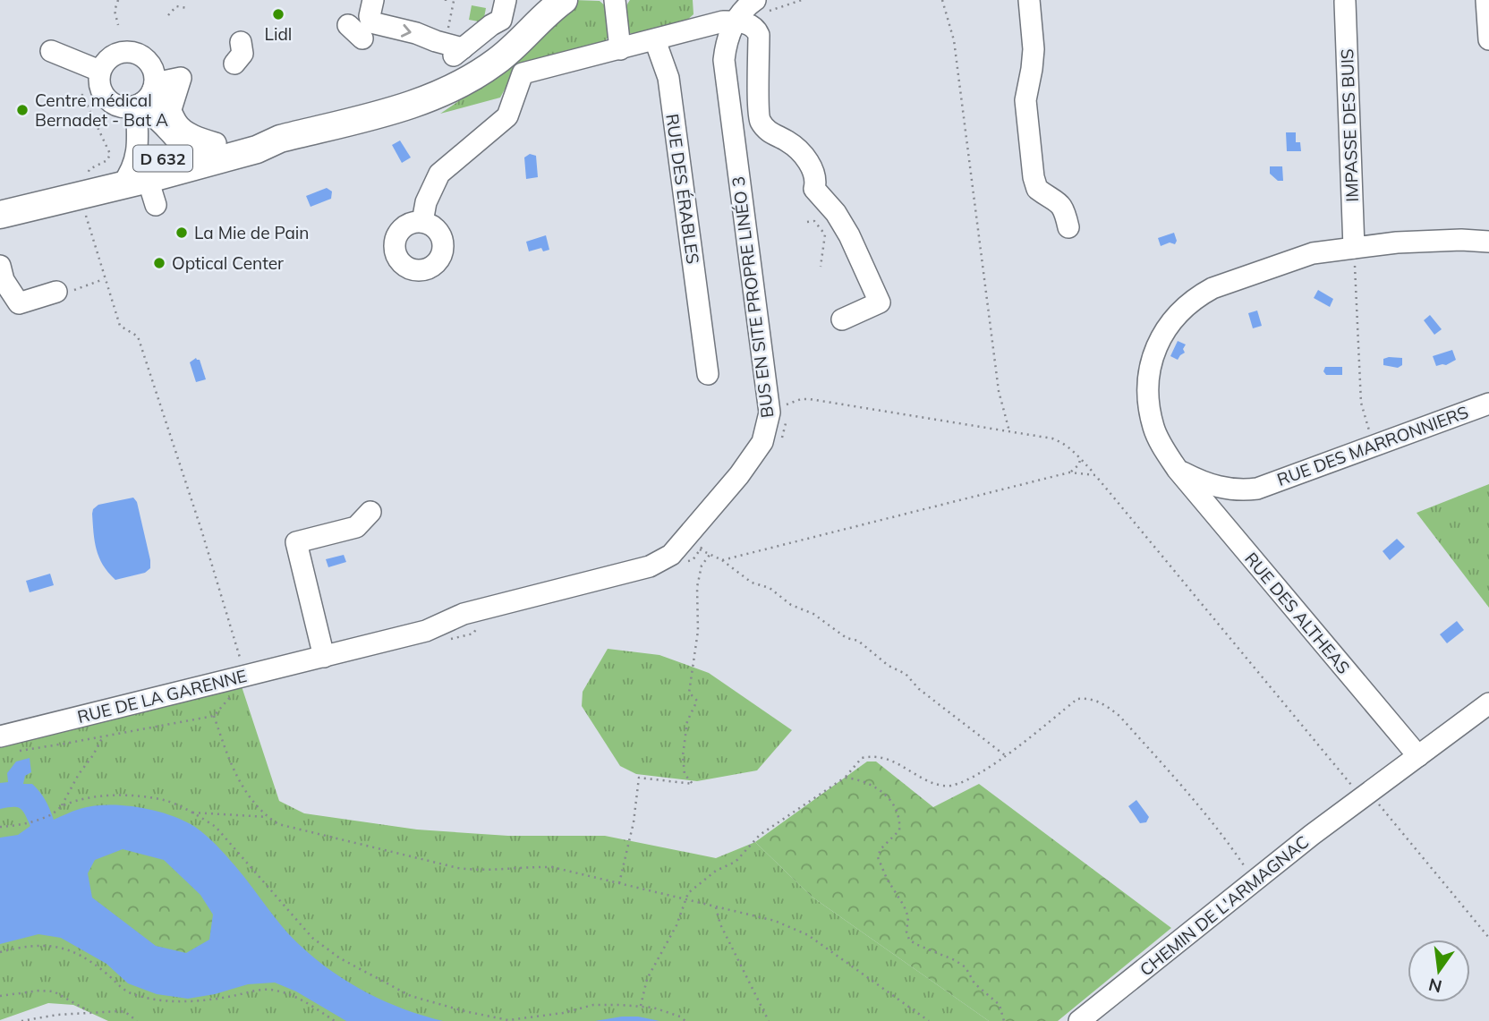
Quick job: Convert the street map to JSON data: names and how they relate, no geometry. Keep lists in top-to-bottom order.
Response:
{
  "streets": {
    "main road": ["D 632"],
    "street": [
      "IMPASSE DES BUIS",
      "RUE DES ÉRABLES",
      "BUS EN SITE PROPRE LINÉO 3",
      "RUE DES MARRONNIERS",
      "RUE DES ALTHEAS",
      "RUE DE LA GARENNE",
      "CHEMIN DE L'ARMAGNAC"
    ]
  },
  "crossings": [
    ["BUS EN SITE PROPRE LINÉO 3", "RUE DE LA GARENNE"],
    ["RUE DES MARRONNIERS", "RUE DES ALTHEAS"],
    ["RUE DES ALTHEAS", "CHEMIN DE L'ARMAGNAC"]
  ],
  "places": [
    "Lidl",
    "Centre médical Bernadet - Bat A",
    "La Mie de Pain",
    "Optical Center"
  ],
  "north": "bottom"
}
